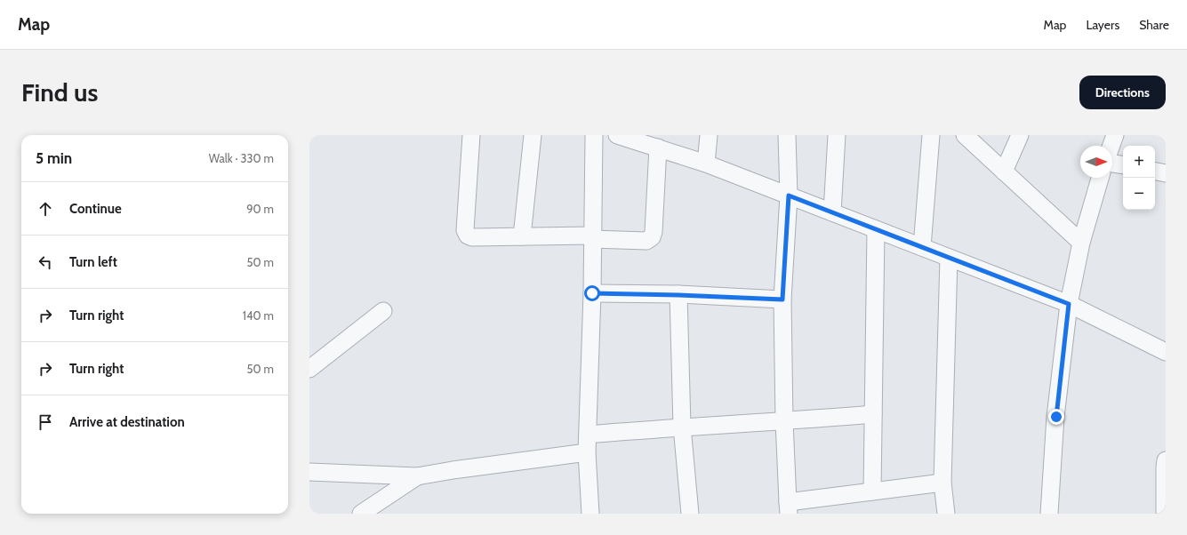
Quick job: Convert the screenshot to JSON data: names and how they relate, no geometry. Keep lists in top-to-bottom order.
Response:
{
  "north": "right",
  "page": {
    "header": "Map",
    "nav": ["Map", "Layers", "Share"],
    "buttons": "Directions",
    "title": "Find us",
    "heading": ["5 min", "Walk · 330 m"],
    "map_buttons": ["+", "−"],
    "list": [
      ["Continue", "90 m"],
      ["Turn left", "50 m"],
      ["Turn right", "140 m"],
      ["Turn right", "50 m"],
      "Arrive at destination"
    ]
  }
}
